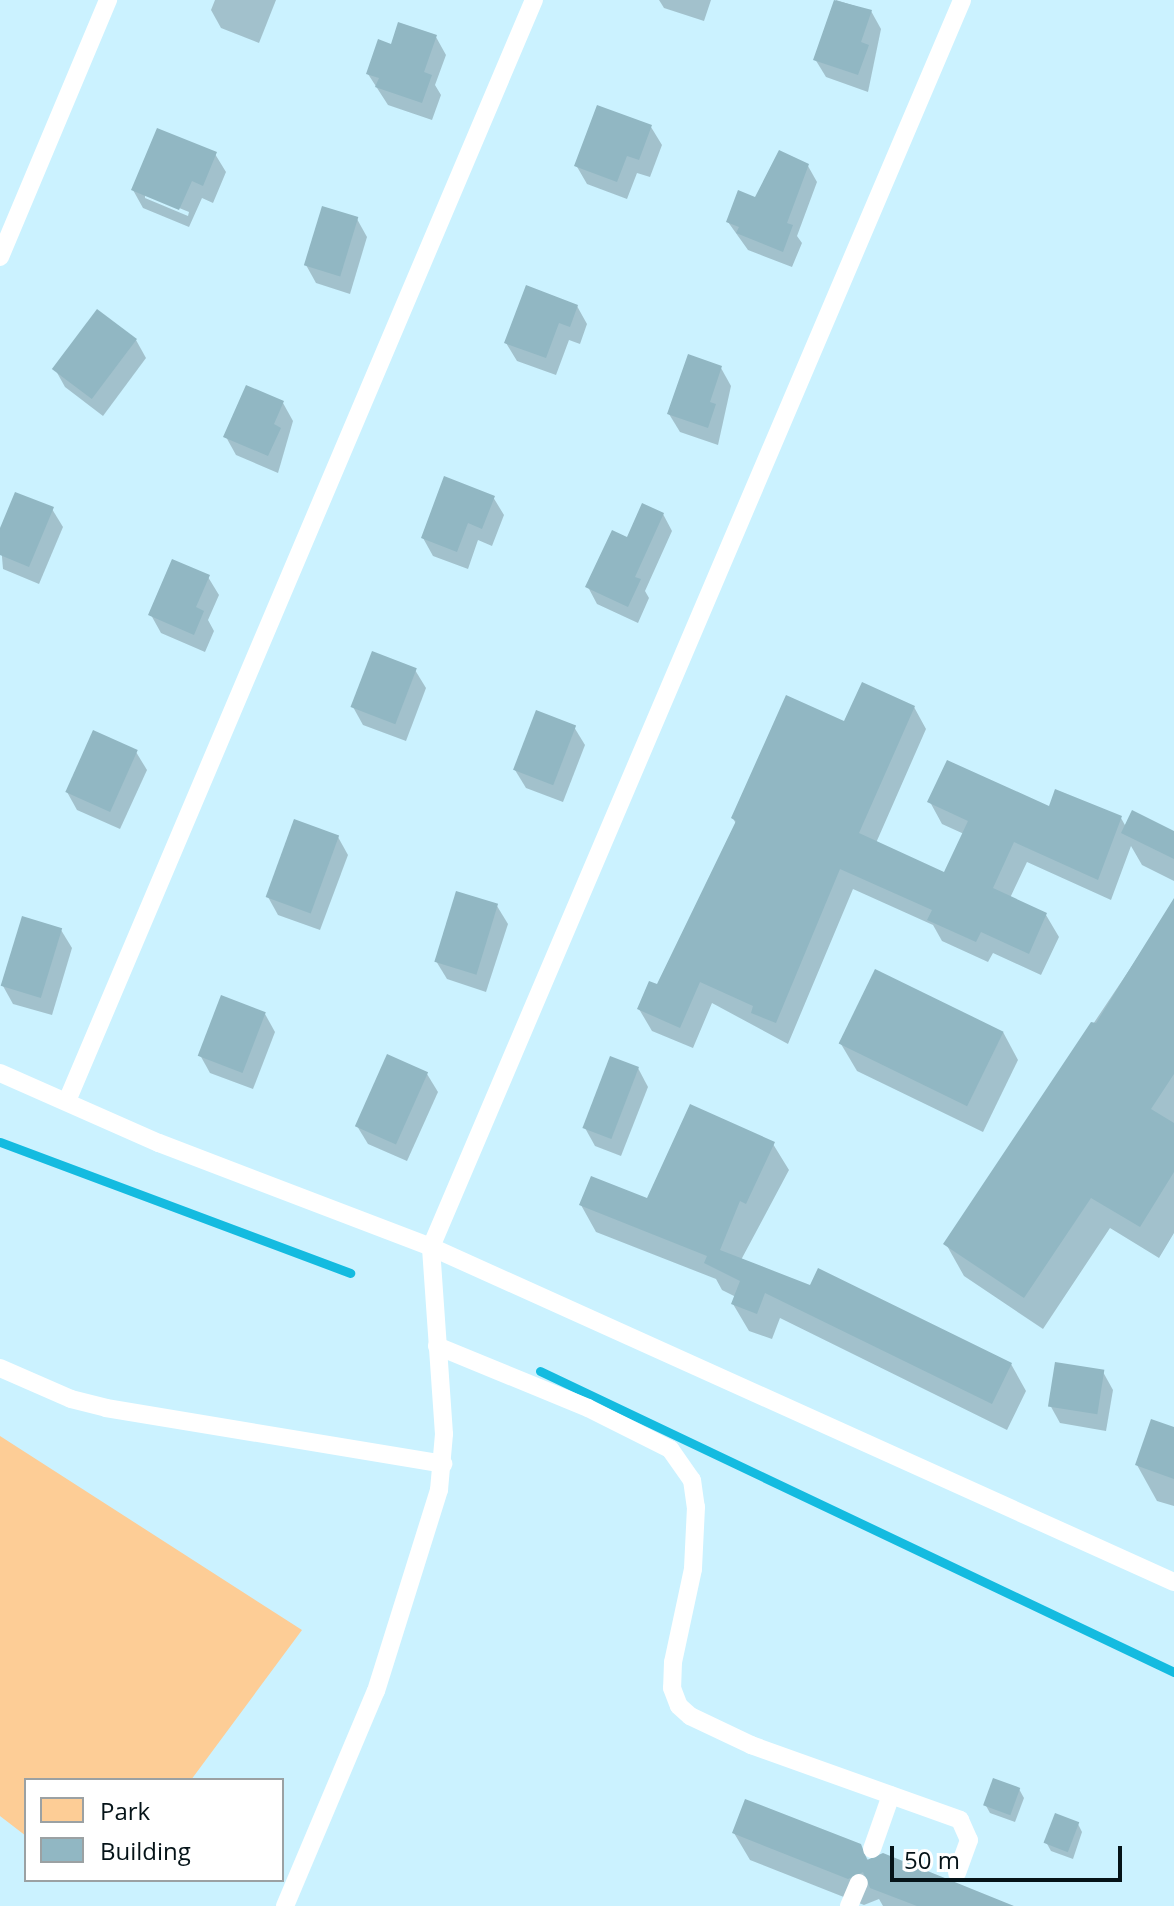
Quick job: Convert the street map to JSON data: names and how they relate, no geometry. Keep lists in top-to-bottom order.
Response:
{
  "legend": ["Park", "Building"],
  "scale_bar": "50 m"
}
